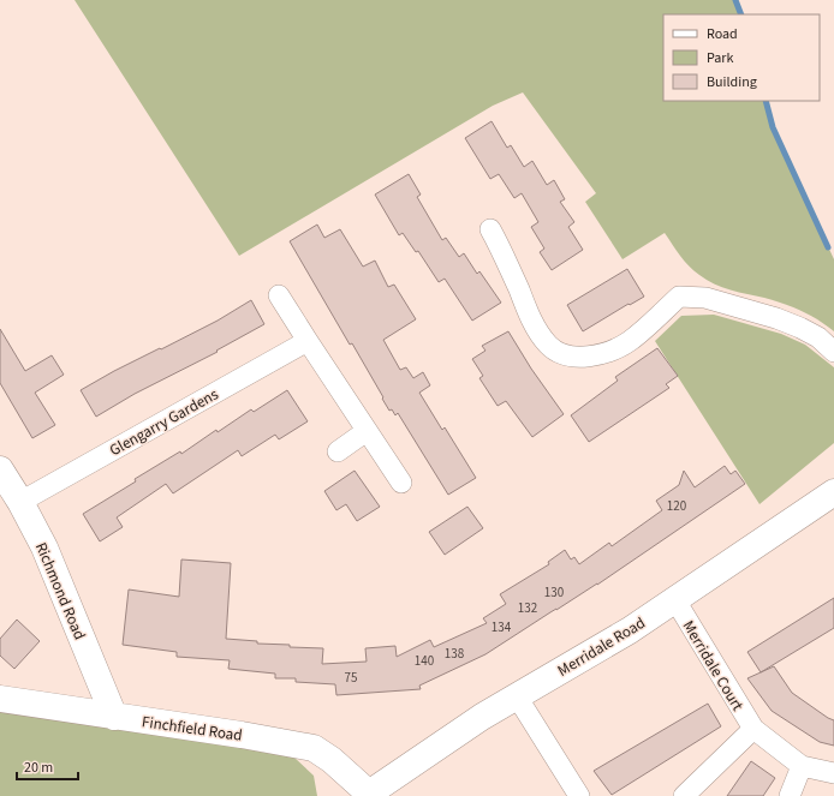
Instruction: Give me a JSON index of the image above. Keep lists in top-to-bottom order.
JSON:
{
  "streets": {
    "street": [
      "Glengarry Gardens",
      "Richmond Road",
      "Merridale Road",
      "Merridale Court",
      "Finchfield Road"
    ]
  },
  "crossings": [
    ["Glengarry Gardens", "Richmond Road"],
    ["Richmond Road", "Finchfield Road"],
    ["Merridale Road", "Merridale Court"],
    ["Merridale Road", "Finchfield Road"]
  ],
  "house_numbers": [
    "120",
    "130",
    "132",
    "134",
    "138",
    "140",
    "75"
  ],
  "legend": ["Road", "Park", "Building"],
  "scale_bar": "20 m"
}
